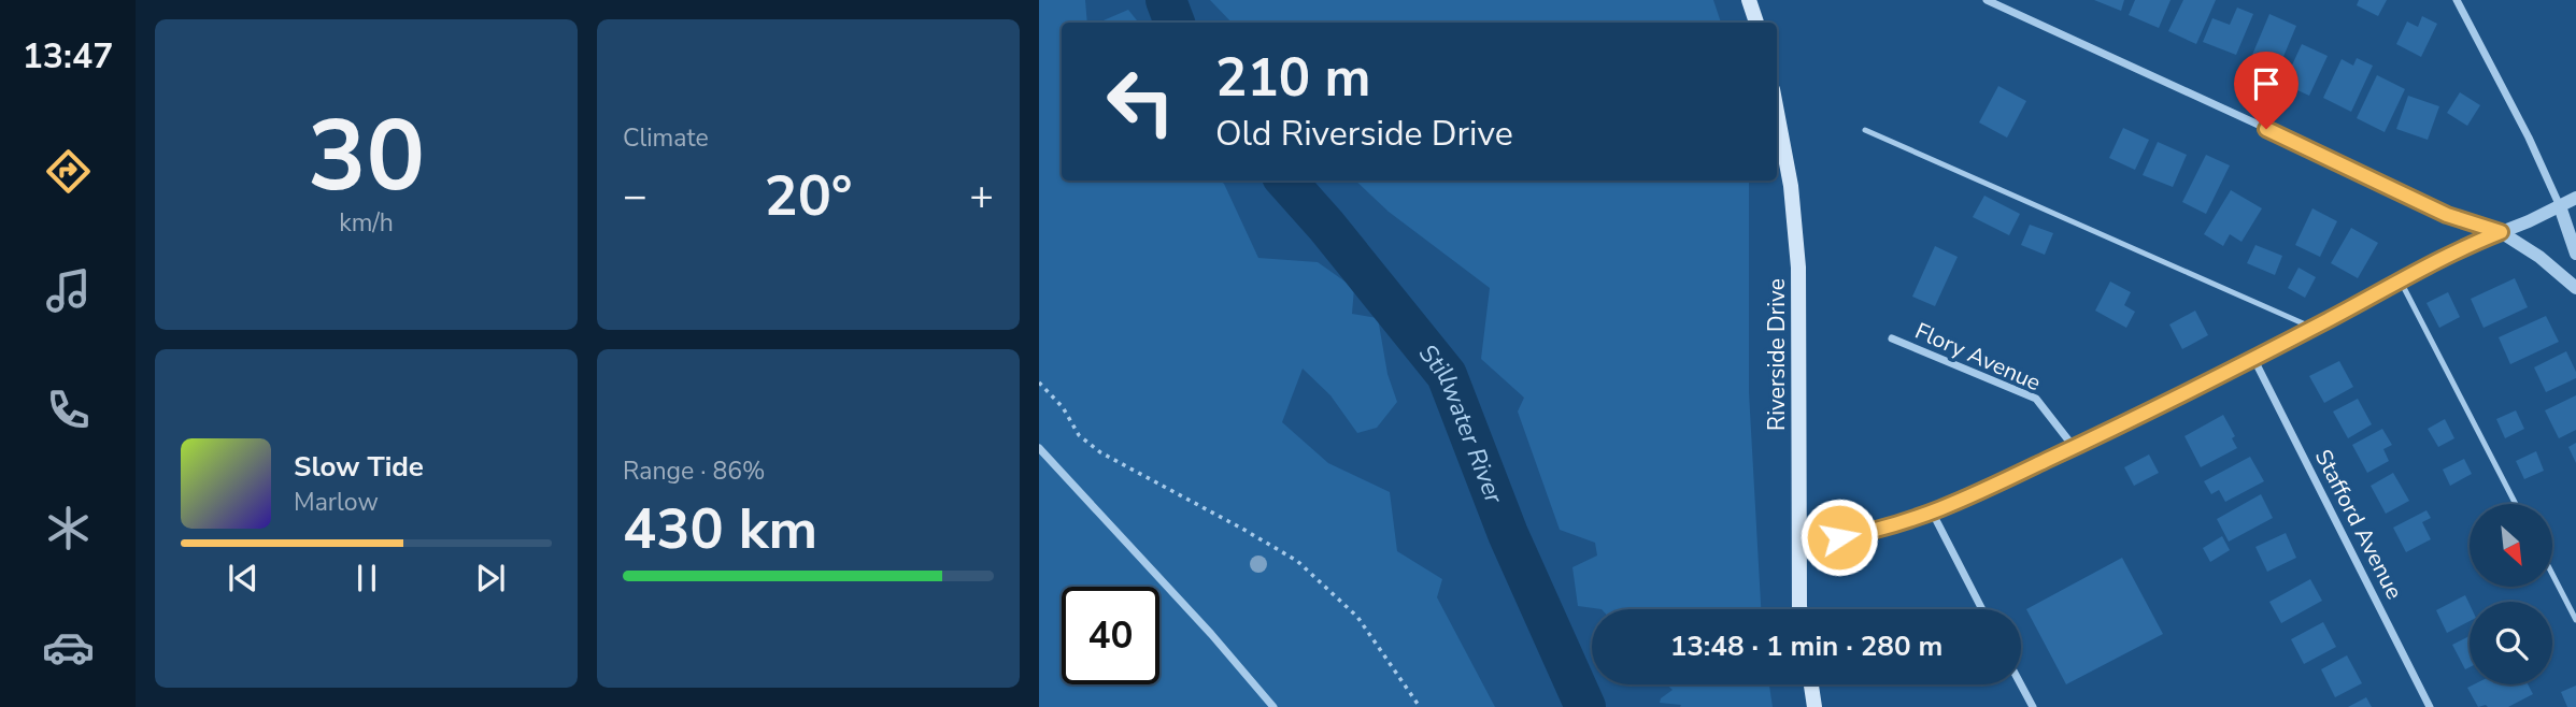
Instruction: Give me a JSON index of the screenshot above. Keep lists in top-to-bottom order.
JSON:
{
  "streets": {
    "main road": ["Riverside Drive"],
    "street": ["Flory Avenue", "Stafford Avenue"]
  },
  "water": ["Stillwater River"],
  "north": "bottom right",
  "page": {
    "tabs": "13:47",
    "tile": [
      ["30", "km/h"],
      "Climate",
      ["Range · 86%", "430 km"]
    ],
    "turn": ["210 m", "Old Riverside Drive"],
    "heat": ["−", "20°", "+"],
    "song": ["Slow Tide", "Marlow"],
    "limit": "40",
    "trip": "13:48 · 1 min · 280 m"
  }
}
